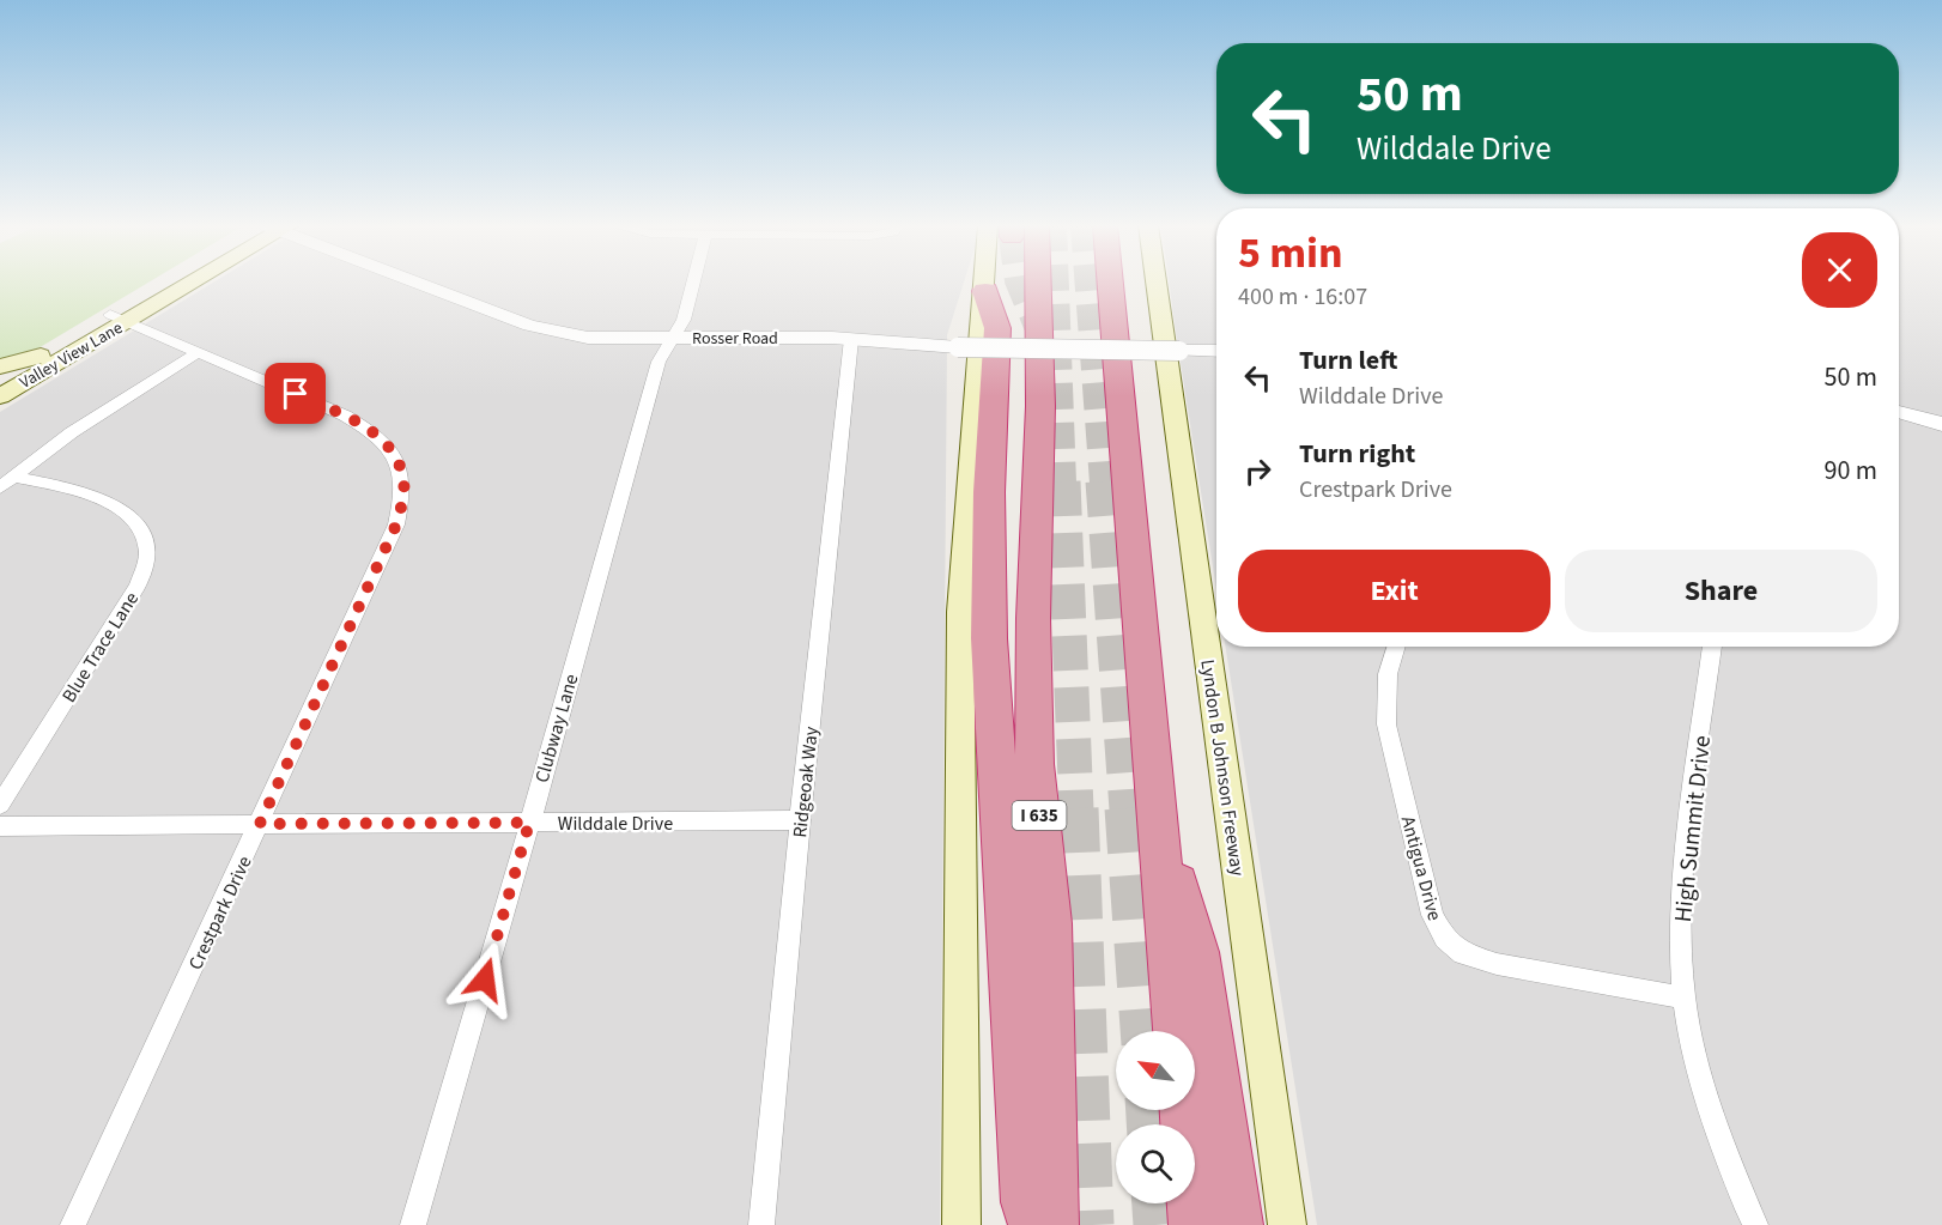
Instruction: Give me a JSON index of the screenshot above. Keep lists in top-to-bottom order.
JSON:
{
  "streets": {
    "highway": ["I 635"],
    "main road": ["Valley View Lane", "Lyndon B Johnson Freeway"],
    "street": [
      "Rosser Road",
      "Blue Trace Lane",
      "Clubway Lane",
      "Ridgeoak Way",
      "Wilddale Drive",
      "High Summit Drive",
      "Antigua Drive",
      "Crestpark Drive"
    ]
  },
  "crossings": [
    ["Rosser Road", "Clubway Lane"],
    ["Rosser Road", "Ridgeoak Way"],
    ["Valley View Lane", "Crestpark Drive"],
    ["Clubway Lane", "Wilddale Drive"],
    ["Ridgeoak Way", "Wilddale Drive"],
    ["Wilddale Drive", "Crestpark Drive"],
    ["High Summit Drive", "Antigua Drive"]
  ],
  "north": "top left",
  "page": {
    "turn": ["50 m", "Wilddale Drive"],
    "heading": ["5 min", "400 m · 16:07"],
    "list": [
      {
        "name": "Turn left",
        "note": "Wilddale Drive",
        "value": "50 m"
      },
      {
        "name": "Turn right",
        "note": "Crestpark Drive",
        "value": "90 m"
      }
    ],
    "buttons": ["Exit", "Share"]
  }
}
